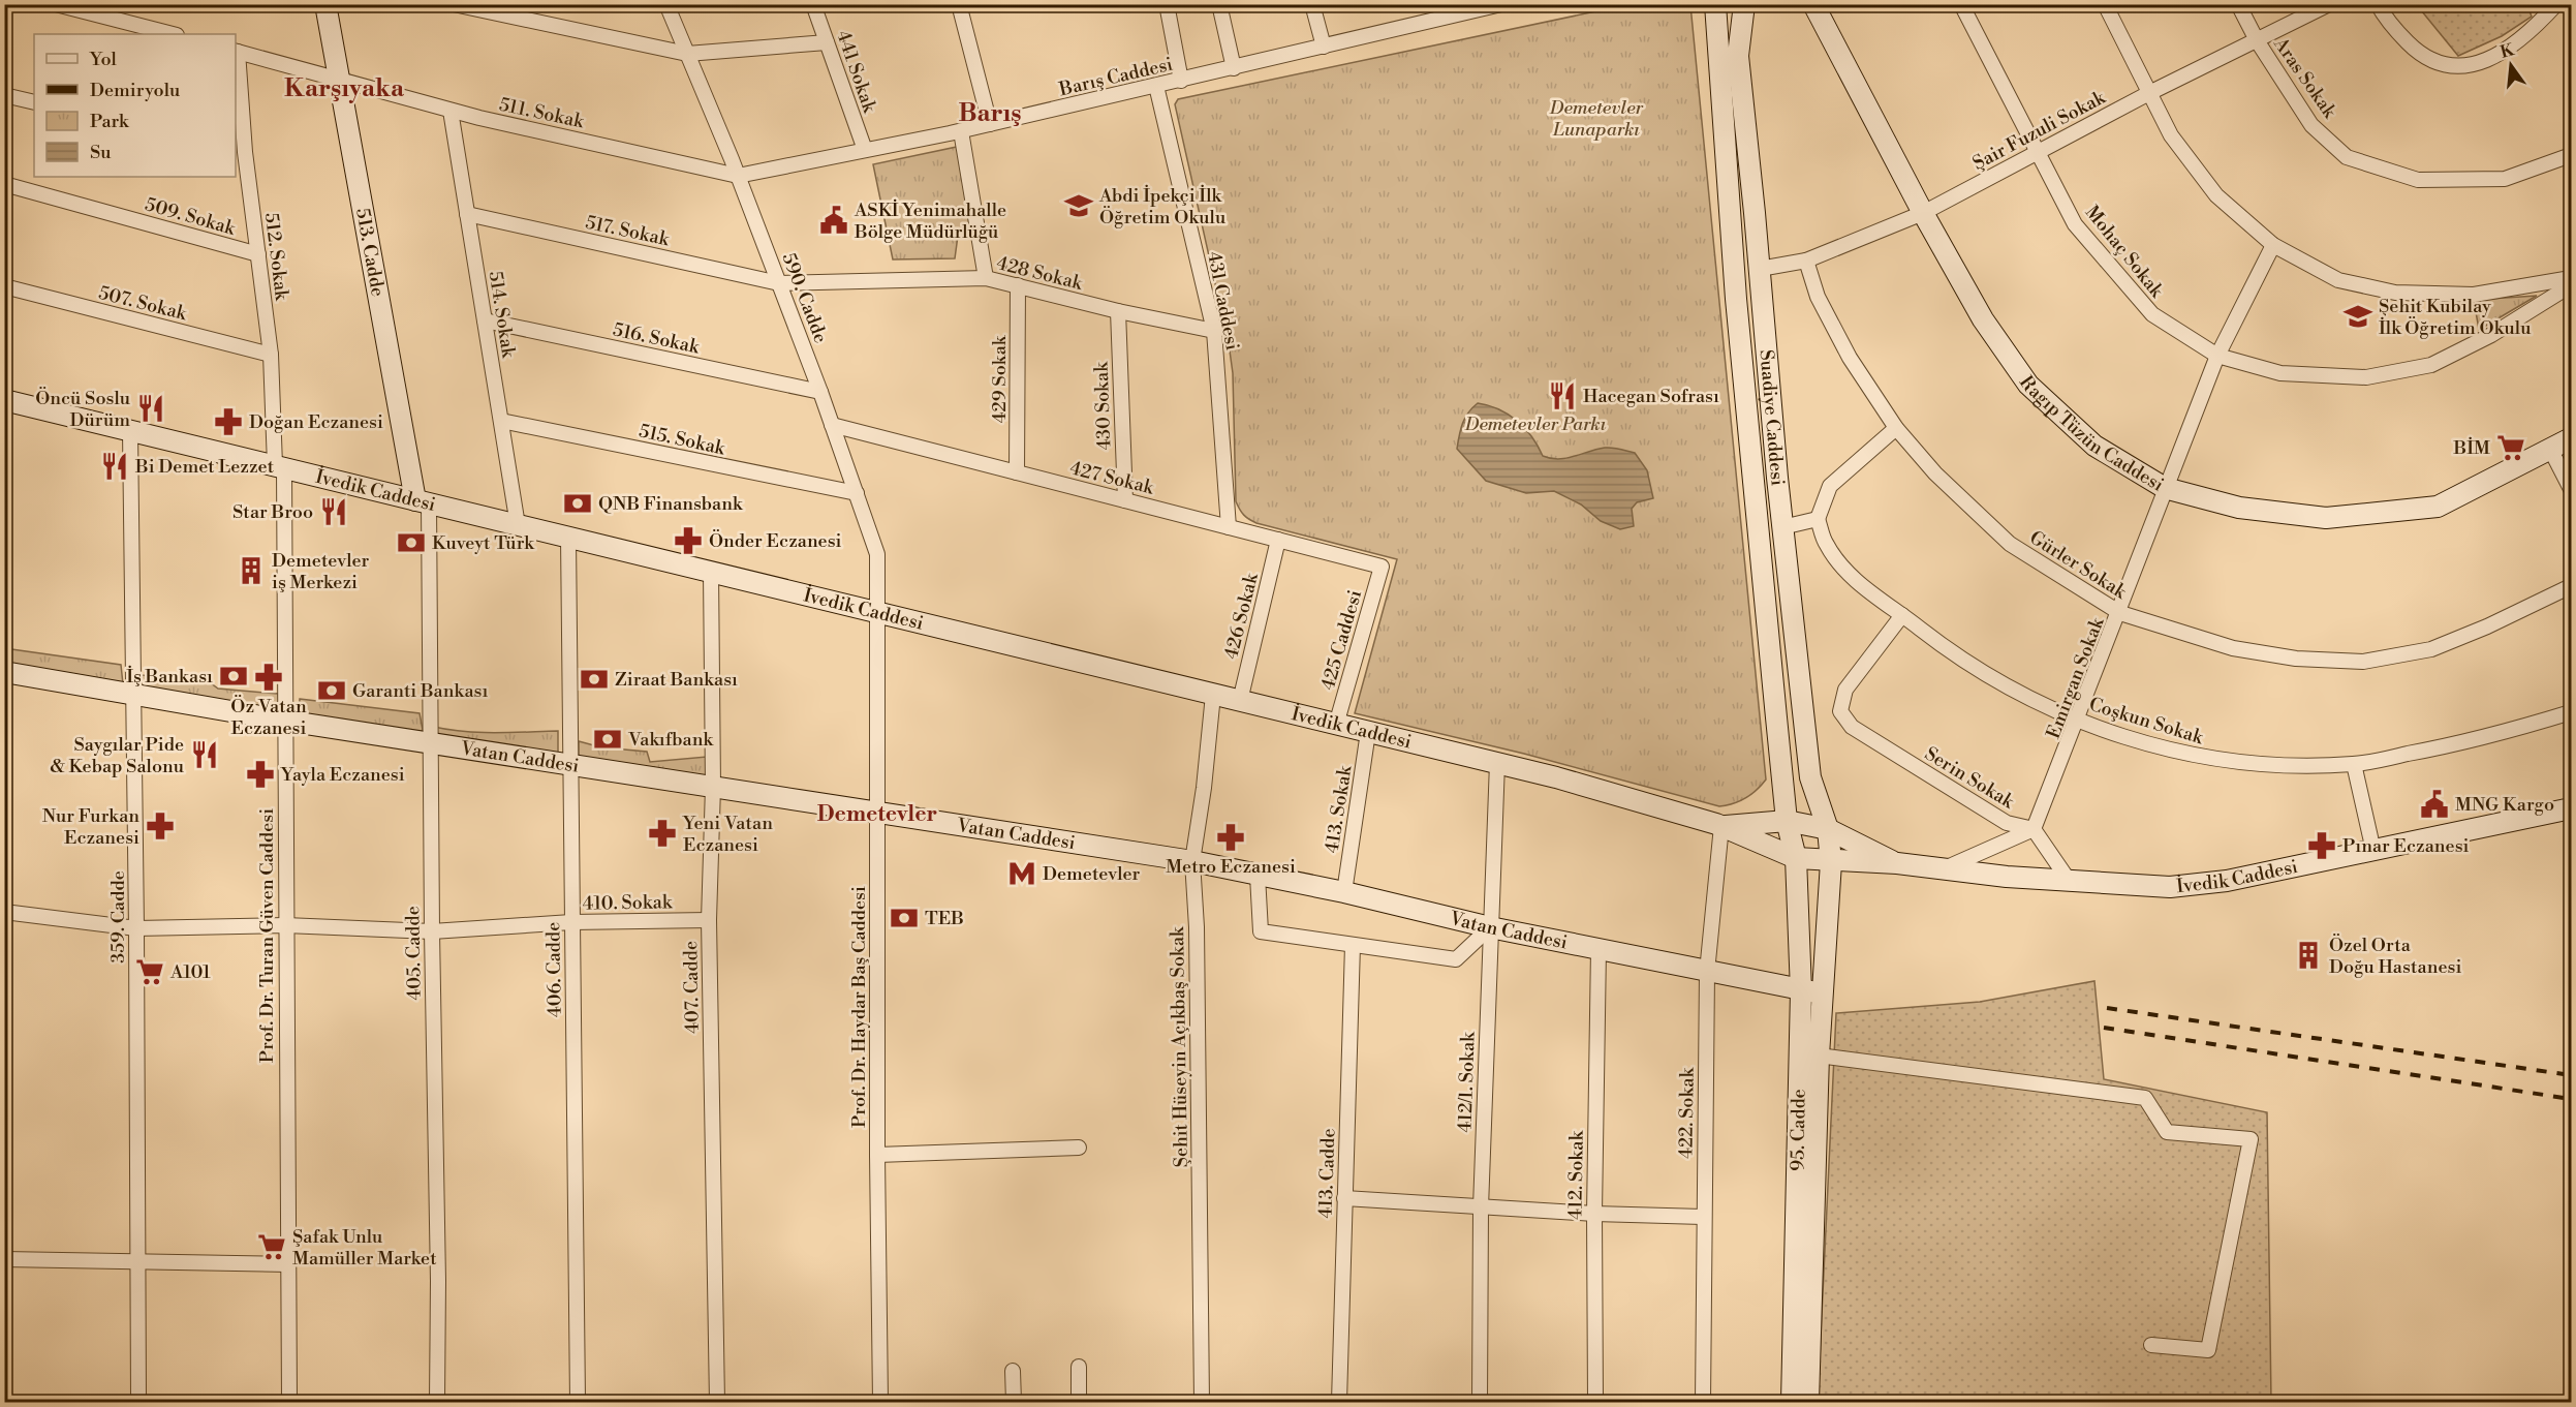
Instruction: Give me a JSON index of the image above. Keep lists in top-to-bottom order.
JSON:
{
  "streets": {
    "main road": [
      "513. Cadde",
      "Suadiye Caddesi",
      "Ragıp Tüzün Caddesi",
      "İvedik Caddesi",
      "Vatan Caddesi",
      "95. Cadde"
    ],
    "street": [
      "441 Sokak",
      "Barış Caddesi",
      "Aras Sokak",
      "511. Sokak",
      "Şair Fuzuli Sokak",
      "509. Sokak",
      "517. Sokak",
      "Mohaç Sokak",
      "512. Sokak",
      "428 Sokak",
      "590. Cadde",
      "431 Caddesi",
      "507. Sokak",
      "514. Sokak",
      "516. Sokak",
      "429 Sokak",
      "430 Sokak",
      "515. Sokak",
      "427 Sokak",
      "Gürler Sokak",
      "426 Sokak",
      "425 Caddesi",
      "Emirgan Sokak",
      "Coşkun Sokak",
      "Serin Sokak",
      "413. Sokak",
      "410. Sokak",
      "359. Cadde",
      "Prof. Dr. Turan Güven Caddesi",
      "405. Cadde",
      "406. Cadde",
      "407. Cadde",
      "Prof. Dr. Haydar Baş Caddesi",
      "Şehit Hüseyin Açıkbaş Sokak",
      "412/1. Sokak",
      "422. Sokak",
      "413. Cadde",
      "412. Sokak"
    ]
  },
  "crossings": [
    ["441 Sokak", "Barış Caddesi"],
    ["Barış Caddesi", "511. Sokak"],
    ["Barış Caddesi", "590. Cadde"],
    ["Barış Caddesi", "431 Caddesi"],
    ["Aras Sokak", "Şair Fuzuli Sokak"],
    ["511. Sokak", "513. Cadde"],
    ["511. Sokak", "590. Cadde"],
    ["511. Sokak", "514. Sokak"],
    ["Şair Fuzuli Sokak", "Mohaç Sokak"],
    ["Şair Fuzuli Sokak", "Suadiye Caddesi"],
    ["Şair Fuzuli Sokak", "Ragıp Tüzün Caddesi"],
    ["Şair Fuzuli Sokak", "Gürler Sokak"],
    ["509. Sokak", "512. Sokak"],
    ["517. Sokak", "428 Sokak"],
    ["517. Sokak", "590. Cadde"],
    ["517. Sokak", "514. Sokak"],
    ["Mohaç Sokak", "Emirgan Sokak"],
    ["513. Cadde", "İvedik Caddesi"],
    ["513. Cadde", "405. Cadde"],
    ["512. Sokak", "507. Sokak"],
    ["512. Sokak", "İvedik Caddesi"],
    ["512. Sokak", "Prof. Dr. Turan Güven Caddesi"],
    ["428 Sokak", "590. Cadde"],
    ["428 Sokak", "431 Caddesi"],
    ["428 Sokak", "429 Sokak"],
    ["428 Sokak", "430 Sokak"],
    ["590. Cadde", "516. Sokak"],
    ["590. Cadde", "515. Sokak"],
    ["590. Cadde", "427 Sokak"],
    ["590. Cadde", "İvedik Caddesi"],
    ["590. Cadde", "Prof. Dr. Haydar Baş Caddesi"],
    ["431 Caddesi", "427 Sokak"],
    ["514. Sokak", "516. Sokak"],
    ["514. Sokak", "515. Sokak"],
    ["514. Sokak", "İvedik Caddesi"],
    ["429 Sokak", "427 Sokak"],
    ["430 Sokak", "427 Sokak"],
    ["Suadiye Caddesi", "İvedik Caddesi"],
    ["Ragıp Tüzün Caddesi", "Emirgan Sokak"],
    ["427 Sokak", "426 Sokak"],
    ["427 Sokak", "425 Caddesi"],
    ["İvedik Caddesi", "426 Sokak"],
    ["İvedik Caddesi", "425 Caddesi"],
    ["İvedik Caddesi", "413. Sokak"],
    ["İvedik Caddesi", "359. Cadde"],
    ["İvedik Caddesi", "Prof. Dr. Turan Güven Caddesi"],
    ["İvedik Caddesi", "405. Cadde"],
    ["İvedik Caddesi", "406. Cadde"],
    ["İvedik Caddesi", "407. Cadde"],
    ["İvedik Caddesi", "Prof. Dr. Haydar Baş Caddesi"],
    ["İvedik Caddesi", "Şehit Hüseyin Açıkbaş Sokak"],
    ["İvedik Caddesi", "412/1. Sokak"],
    ["İvedik Caddesi", "422. Sokak"],
    ["İvedik Caddesi", "95. Cadde"],
    ["Gürler Sokak", "Emirgan Sokak"],
    ["Emirgan Sokak", "Coşkun Sokak"],
    ["Emirgan Sokak", "Serin Sokak"],
    ["Coşkun Sokak", "Serin Sokak"],
    ["Vatan Caddesi", "413. Sokak"],
    ["Vatan Caddesi", "359. Cadde"],
    ["Vatan Caddesi", "Prof. Dr. Turan Güven Caddesi"],
    ["Vatan Caddesi", "405. Cadde"],
    ["Vatan Caddesi", "406. Cadde"],
    ["Vatan Caddesi", "407. Cadde"],
    ["Vatan Caddesi", "Prof. Dr. Haydar Baş Caddesi"],
    ["Vatan Caddesi", "Şehit Hüseyin Açıkbaş Sokak"],
    ["Vatan Caddesi", "412/1. Sokak"],
    ["Vatan Caddesi", "422. Sokak"],
    ["Vatan Caddesi", "95. Cadde"],
    ["Vatan Caddesi", "412. Sokak"],
    ["410. Sokak", "359. Cadde"],
    ["410. Sokak", "Prof. Dr. Turan Güven Caddesi"],
    ["410. Sokak", "405. Cadde"],
    ["410. Sokak", "406. Cadde"],
    ["410. Sokak", "407. Cadde"]
  ],
  "districts": ["Karşıyaka", "Barış", "Demetevler"],
  "parks": ["Demetevler Lunaparkı", "Demetevler Parkı"],
  "places": {
    "school or university": ["Abdi İpekçi İlk Öğretim Okulu", "Şehit Kubilay İlk Öğretim Okulu"],
    "public building": ["ASKİ Yenimahalle Bölge Müdürlüğü", "MNG Kargo"],
    "restaurant": [
      "Hacegan Sofrası",
      "Öncü Soslu Dürüm",
      "Bi Demet Lezzet",
      "Star Broo",
      "Saygılar Pide & Kebap Salonu"
    ],
    "pharmacy": [
      "Doğan Eczanesi",
      "Önder Eczanesi",
      "Öz Vatan Eczanesi",
      "Yayla Eczanesi",
      "Nur Furkan Eczanesi",
      "Yeni Vatan Eczanesi",
      "Metro Eczanesi",
      "Pınar Eczanesi"
    ],
    "supermarket": ["BİM", "A101", "Şafak Unlu Mamüller Market"],
    "bank": [
      "QNB Finansbank",
      "Kuveyt Türk",
      "İş Bankası",
      "Ziraat Bankası",
      "Garanti Bankası",
      "Vakıfbank",
      "TEB"
    ],
    "building": ["Demetevler iş Merkezi", "Özel Orta Doğu Hastanesi"],
    "metro station": ["Demetevler"]
  },
  "legend": [
    "Yol",
    "Demiryolu",
    "Park",
    "Su"
  ],
  "north": "top"
}
